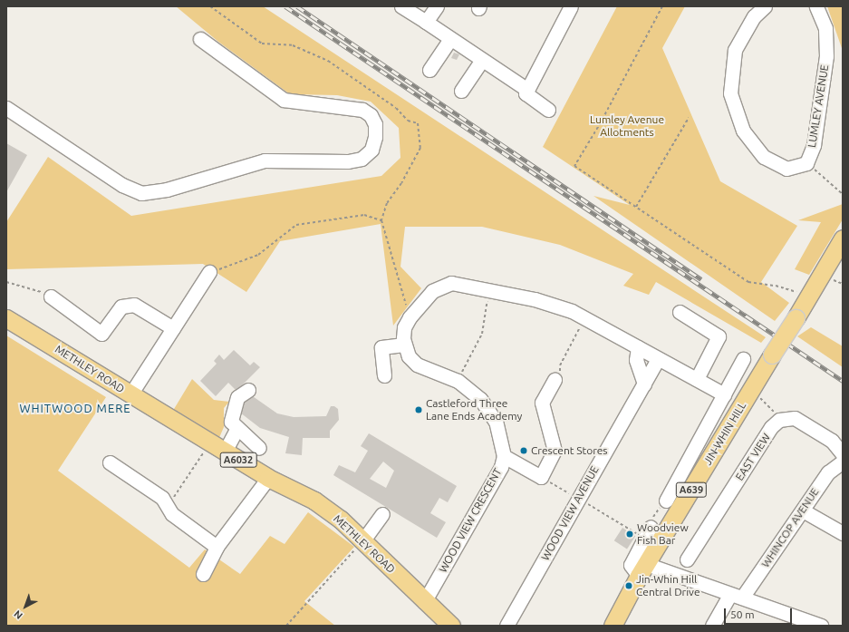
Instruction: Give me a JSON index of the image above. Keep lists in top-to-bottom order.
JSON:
{
  "streets": {
    "main road": [
      "METHLEY ROAD",
      "JIN-WHIN HILL",
      "A6032",
      "A639"
    ],
    "street": [
      "LUMLEY AVENUE",
      "EAST VIEW",
      "WOOD VIEW AVENUE",
      "WOOD VIEW CRESCENT",
      "WHINCOP AVENUE"
    ]
  },
  "crossings": [
    ["METHLEY ROAD", "WOOD VIEW CRESCENT"],
    ["JIN-WHIN HILL", "A639"]
  ],
  "districts": ["WHITWOOD MERE"],
  "parks": ["Lumley Avenue Allotments"],
  "places": [
    "Castleford Three Lane Ends Academy",
    "Crescent Stores",
    "Woodview Fish Bar",
    "Jin-Whin Hill Central Drive"
  ],
  "scale_bar": "50 m",
  "north": "bottom left"
}
